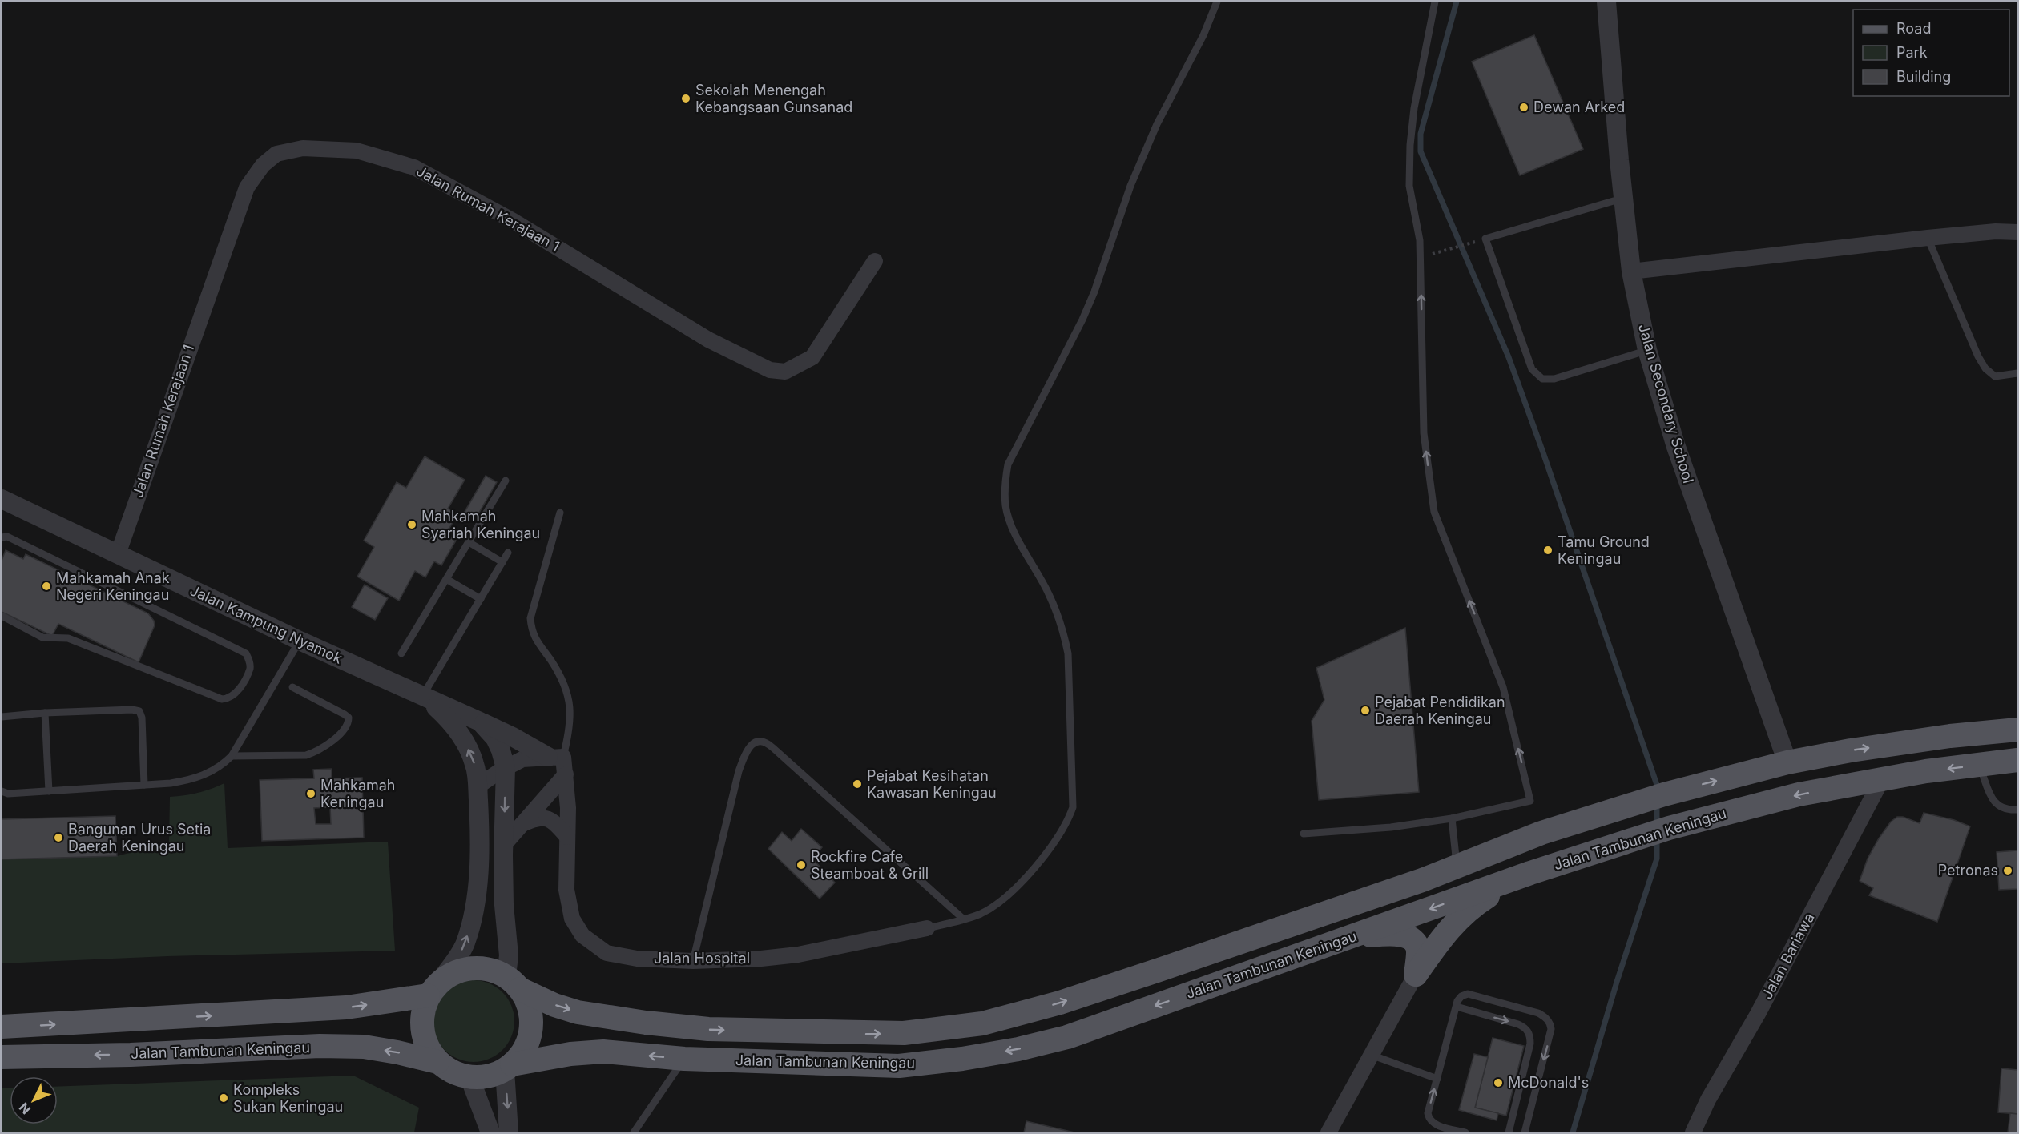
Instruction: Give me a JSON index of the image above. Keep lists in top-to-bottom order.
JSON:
{
  "streets": {
    "main road": ["Jalan Tambunan Keningau"],
    "street": [
      "Jalan Rumah Kerajaan 1",
      "Jalan Secondary School",
      "Jalan Kampung Nyamok",
      "Jalan Bariawa",
      "Jalan Hospital"
    ]
  },
  "crossings": [
    ["Jalan Rumah Kerajaan 1", "Jalan Kampung Nyamok"],
    ["Jalan Secondary School", "Jalan Tambunan Keningau"],
    ["Jalan Kampung Nyamok", "Jalan Tambunan Keningau"],
    ["Jalan Tambunan Keningau", "Jalan Bariawa"]
  ],
  "places": [
    "Sekolah Menengah Kebangsaan Gunsanad",
    "Dewan Arked",
    "Mahkamah Syariah Keningau",
    "Tamu Ground Keningau",
    "Mahkamah Anak Negeri Keningau",
    "Pejabat Pendidikan Daerah Keningau",
    "Pejabat Kesihatan Kawasan Keningau",
    "Mahkamah Keningau",
    "Bangunan Urus Setia Daerah Keningau",
    "Rockfire Cafe Steamboat & Grill",
    "Petronas",
    "McDonald's",
    "Kompleks Sukan Keningau"
  ],
  "legend": ["Road", "Park", "Building"],
  "north": "bottom left"
}
